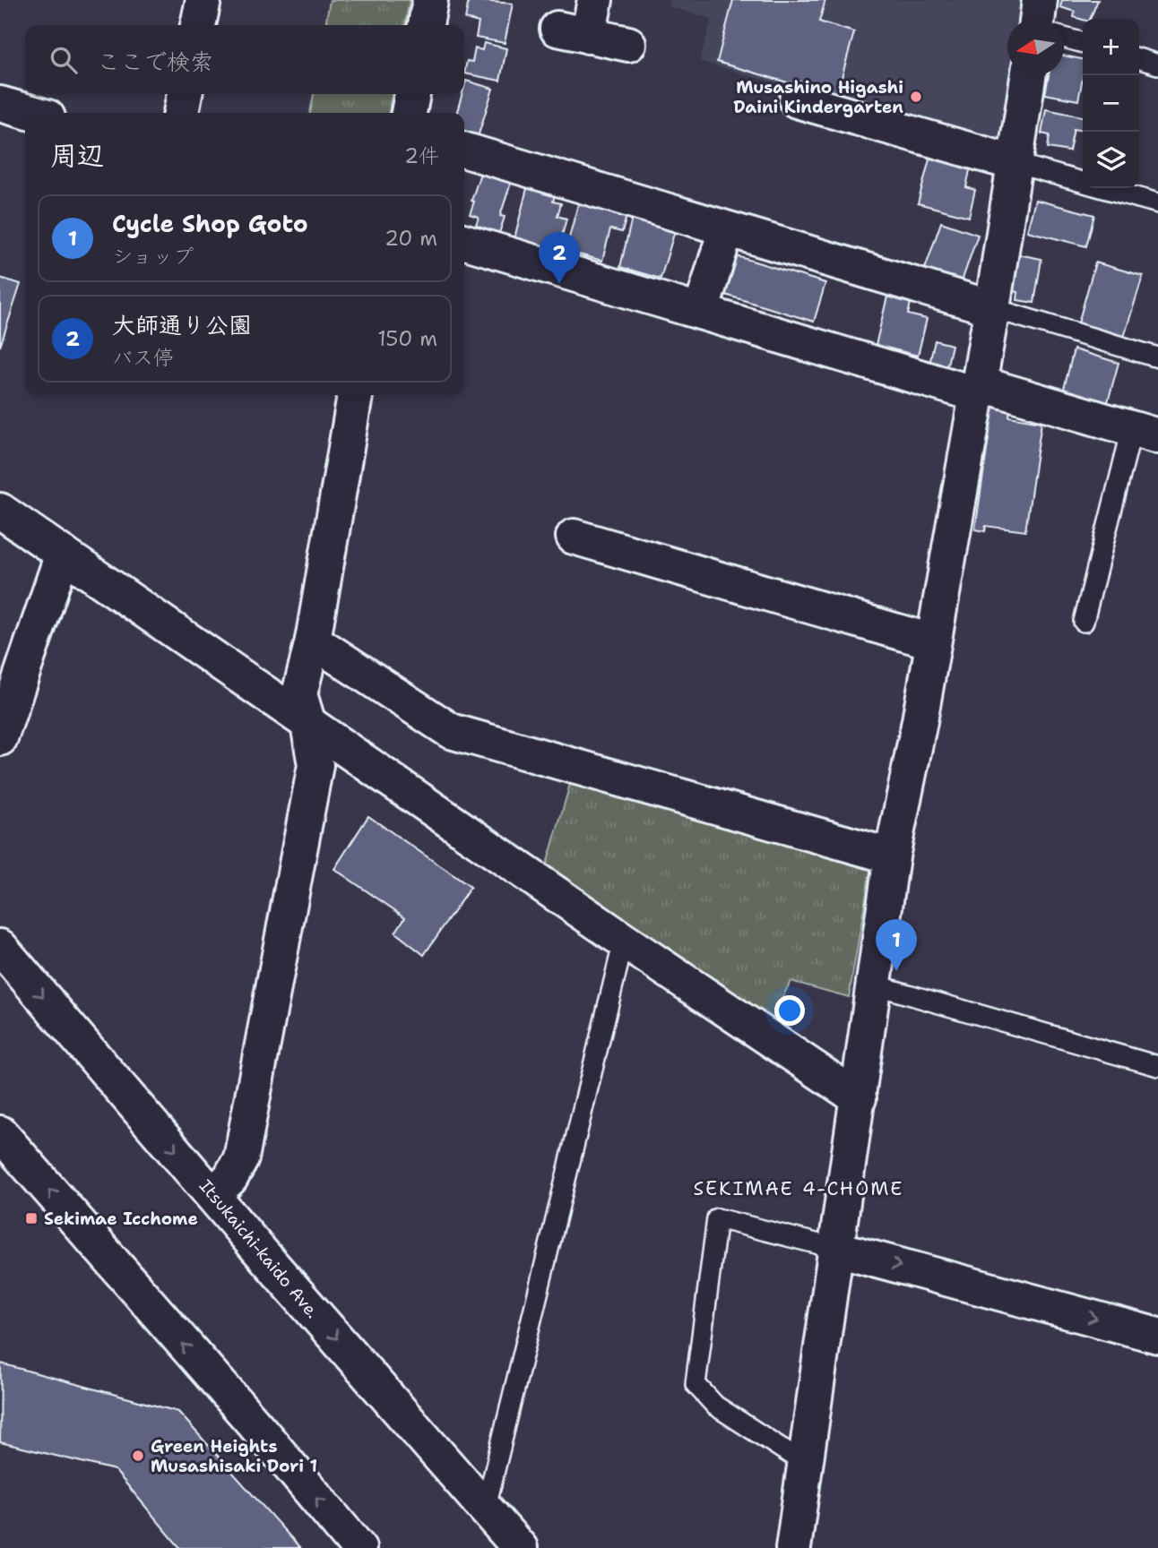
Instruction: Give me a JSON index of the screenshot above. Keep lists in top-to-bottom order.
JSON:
{
  "streets": {
    "street": ["Itsukaichi-kaido Ave."]
  },
  "districts": ["SEKIMAE 4-CHOME"],
  "places": {
    "other": ["Musashino Higashi Daini Kindergarten", "Green Heights Musashisaki Dori 1"],
    "transit": ["Sekimae Icchome"]
  },
  "north": "left",
  "page": {
    "map_buttons": ["+", "−"],
    "search": "ここで検索",
    "heading": ["周辺", "2件"],
    "list": [
      {
        "mark": "1",
        "name": "Cycle Shop Goto",
        "note": "ショップ",
        "value": "20 m"
      },
      {
        "mark": "2",
        "name": "大師通り公園",
        "note": "バス停",
        "value": "150 m"
      }
    ],
    "pins": ["2", "1"]
  }
}
